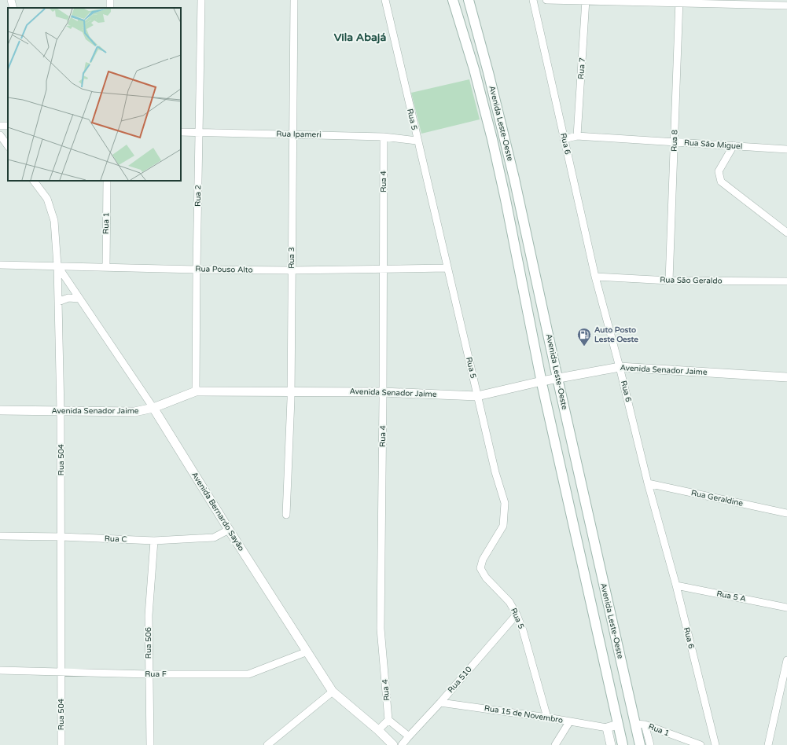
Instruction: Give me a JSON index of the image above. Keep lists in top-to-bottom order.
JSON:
{
  "streets": {
    "main road": ["Avenida Leste-Oeste"],
    "street": [
      "Rua 7",
      "Rua 5",
      "Rua Ipameri",
      "Rua 8",
      "Rua 6",
      "Rua São Miguel",
      "Rua 4",
      "Rua 2",
      "Rua 1",
      "Rua 3",
      "Rua Pouso Alto",
      "Rua São Geraldo",
      "Avenida Senador Jaime",
      "Rua 504",
      "Rua Geraldine",
      "Avenida Bernardo Sayão",
      "Rua C",
      "Rua 5 A",
      "Rua 506",
      "Rua F",
      "Rua 510",
      "Rua 15 de Novembro"
    ]
  },
  "crossings": [
    ["Rua 7", "Rua São Miguel"],
    ["Rua 5", "Rua Ipameri"],
    ["Rua 5", "Rua Pouso Alto"],
    ["Rua 5", "Avenida Senador Jaime"],
    ["Rua 5", "Rua 510"],
    ["Rua 5", "Rua 15 de Novembro"],
    ["Avenida Leste-Oeste", "Rua 1"],
    ["Avenida Leste-Oeste", "Avenida Senador Jaime"],
    ["Rua Ipameri", "Rua 4"],
    ["Rua Ipameri", "Rua 2"],
    ["Rua Ipameri", "Rua 3"],
    ["Rua 8", "Rua São Miguel"],
    ["Rua 8", "Rua São Geraldo"],
    ["Rua 6", "Rua São Miguel"],
    ["Rua 6", "Rua São Geraldo"],
    ["Rua 6", "Avenida Senador Jaime"],
    ["Rua 6", "Rua Geraldine"],
    ["Rua 6", "Rua 5 A"],
    ["Rua 4", "Rua Pouso Alto"],
    ["Rua 4", "Avenida Senador Jaime"],
    ["Rua 2", "Rua Pouso Alto"],
    ["Rua 2", "Avenida Senador Jaime"],
    ["Rua 1", "Rua Pouso Alto"],
    ["Rua 3", "Rua Pouso Alto"],
    ["Rua 3", "Avenida Senador Jaime"],
    ["Rua Pouso Alto", "Rua 504"],
    ["Rua Pouso Alto", "Avenida Bernardo Sayão"],
    ["Avenida Senador Jaime", "Rua 504"],
    ["Avenida Senador Jaime", "Avenida Bernardo Sayão"],
    ["Rua 504", "Avenida Bernardo Sayão"],
    ["Rua 504", "Rua C"],
    ["Rua 504", "Rua F"],
    ["Avenida Bernardo Sayão", "Rua C"],
    ["Avenida Bernardo Sayão", "Rua F"],
    ["Rua C", "Rua 506"],
    ["Rua 506", "Rua F"],
    ["Rua 510", "Rua 15 de Novembro"]
  ],
  "districts": ["Vila Abajá"],
  "places": {
    "fuel station": ["Auto Posto Leste Oeste"]
  }
}
